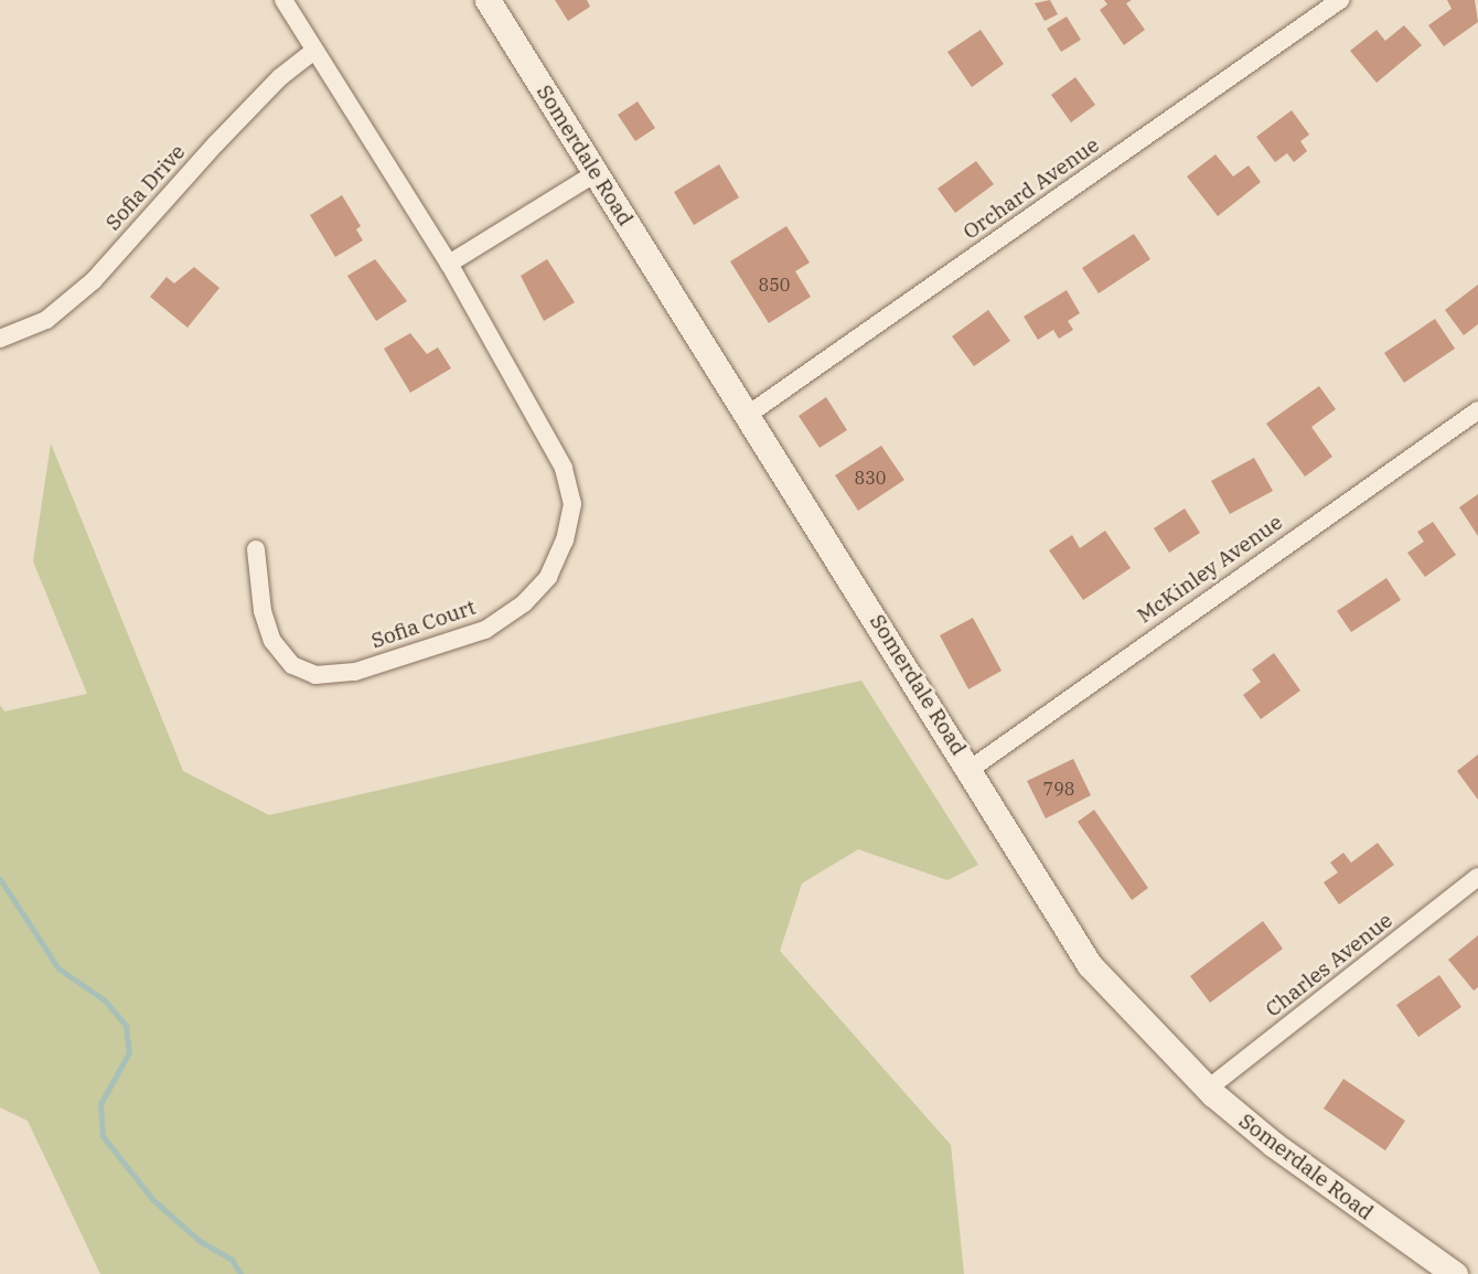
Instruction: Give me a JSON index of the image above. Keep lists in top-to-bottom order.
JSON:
{
  "streets": {
    "main road": ["Somerdale Road"],
    "street": [
      "Sofia Drive",
      "Orchard Avenue",
      "McKinley Avenue",
      "Sofia Court",
      "Charles Avenue"
    ]
  },
  "crossings": [
    ["Somerdale Road", "Orchard Avenue"],
    ["Somerdale Road", "McKinley Avenue"],
    ["Somerdale Road", "Charles Avenue"]
  ],
  "house_numbers": ["850", "830", "798"]
}
